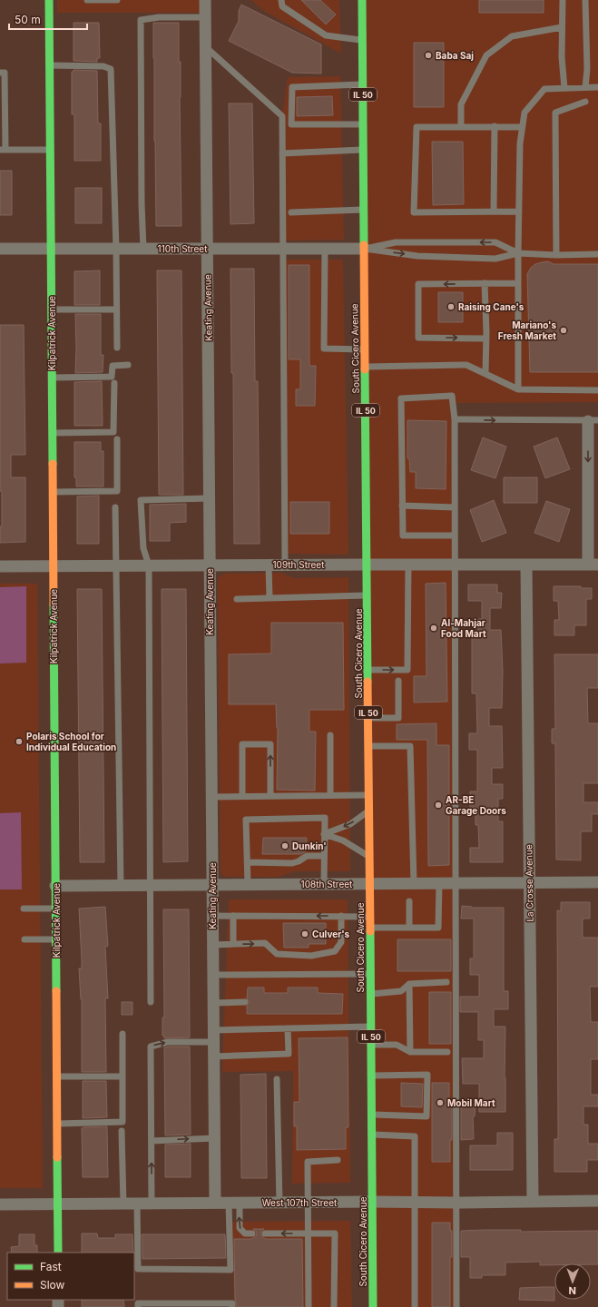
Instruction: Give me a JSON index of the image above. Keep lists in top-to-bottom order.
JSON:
{
  "streets": {
    "main road": ["IL 50", "Kilpatrick Avenue", "South Cicero Avenue"],
    "street": [
      "110th Street",
      "Keating Avenue",
      "109th Street",
      "La Crosse Avenue",
      "108th Street",
      "West 107th Street"
    ]
  },
  "crossings": [
    ["110th Street", "Keating Avenue"],
    ["110th Street", "Kilpatrick Avenue"],
    ["110th Street", "South Cicero Avenue"],
    ["Keating Avenue", "109th Street"],
    ["Keating Avenue", "108th Street"],
    ["Keating Avenue", "West 107th Street"],
    ["Kilpatrick Avenue", "109th Street"],
    ["Kilpatrick Avenue", "108th Street"],
    ["Kilpatrick Avenue", "West 107th Street"],
    ["South Cicero Avenue", "109th Street"],
    ["South Cicero Avenue", "108th Street"],
    ["South Cicero Avenue", "West 107th Street"],
    ["109th Street", "La Crosse Avenue"],
    ["La Crosse Avenue", "108th Street"],
    ["La Crosse Avenue", "West 107th Street"]
  ],
  "places": [
    "Baba Saj",
    "Raising Cane's",
    "Mariano's Fresh Market",
    "Al-Mahjar Food Mart",
    "Polaris School for Individual Education",
    "AR-BE Garage Doors",
    "Dunkin'",
    "Culver's",
    "Mobil Mart"
  ],
  "legend": ["Fast", "Slow"],
  "scale_bar": "50 m",
  "north": "bottom"
}
